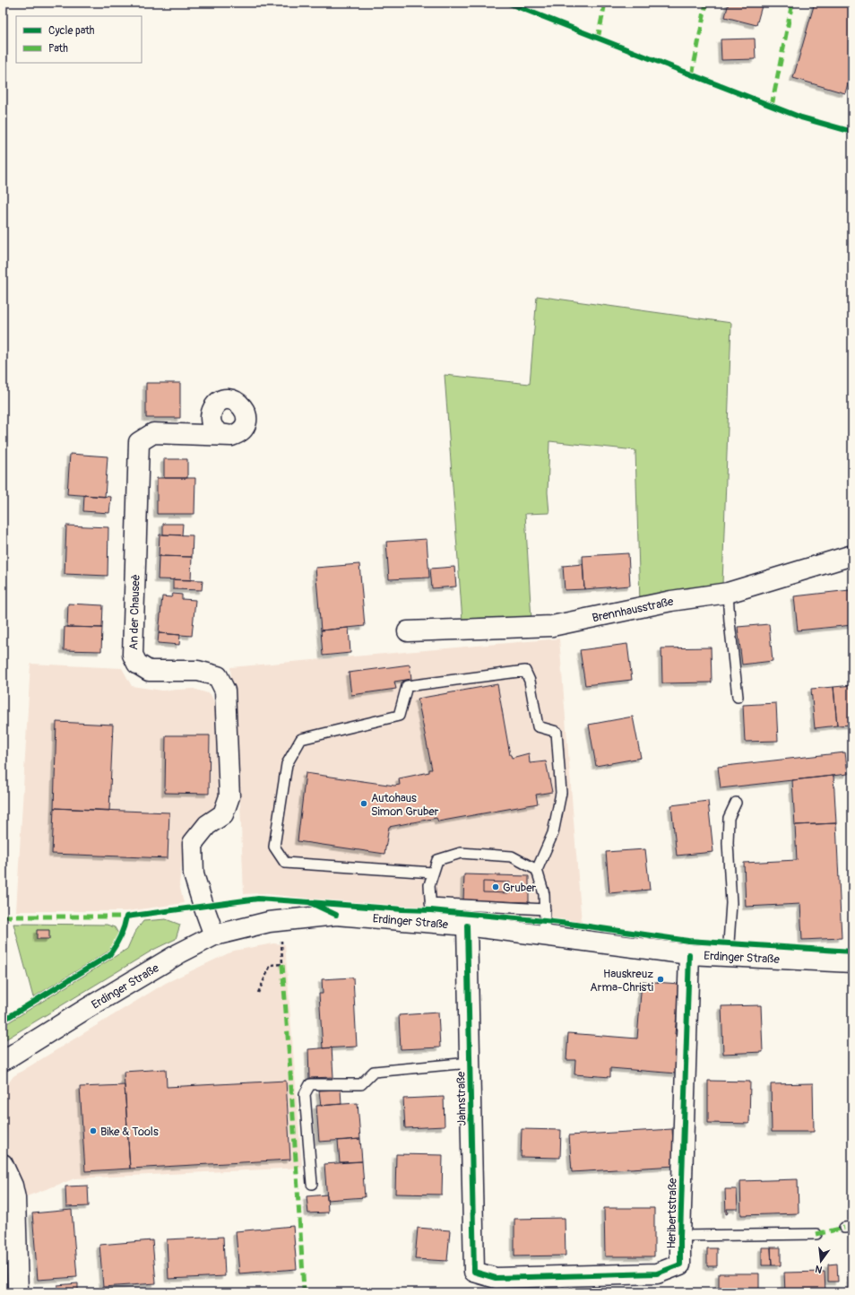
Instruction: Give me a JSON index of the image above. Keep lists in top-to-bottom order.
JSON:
{
  "streets": {
    "street": [
      "Brennhausstraße",
      "An der Chauseè",
      "Erdinger Straße",
      "Jahnstraße",
      "Heribertstraße"
    ]
  },
  "crossings": [
    ["An der Chauseè", "Erdinger Straße"],
    ["Erdinger Straße", "Jahnstraße"],
    ["Erdinger Straße", "Heribertstraße"],
    ["Jahnstraße", "Heribertstraße"]
  ],
  "places": [
    "Autohaus Simon Gruber",
    "Gruber",
    "Hauskreuz Arma-Christi",
    "Bike & Tools"
  ],
  "legend": ["Cycle path", "Path"],
  "north": "bottom"
}
